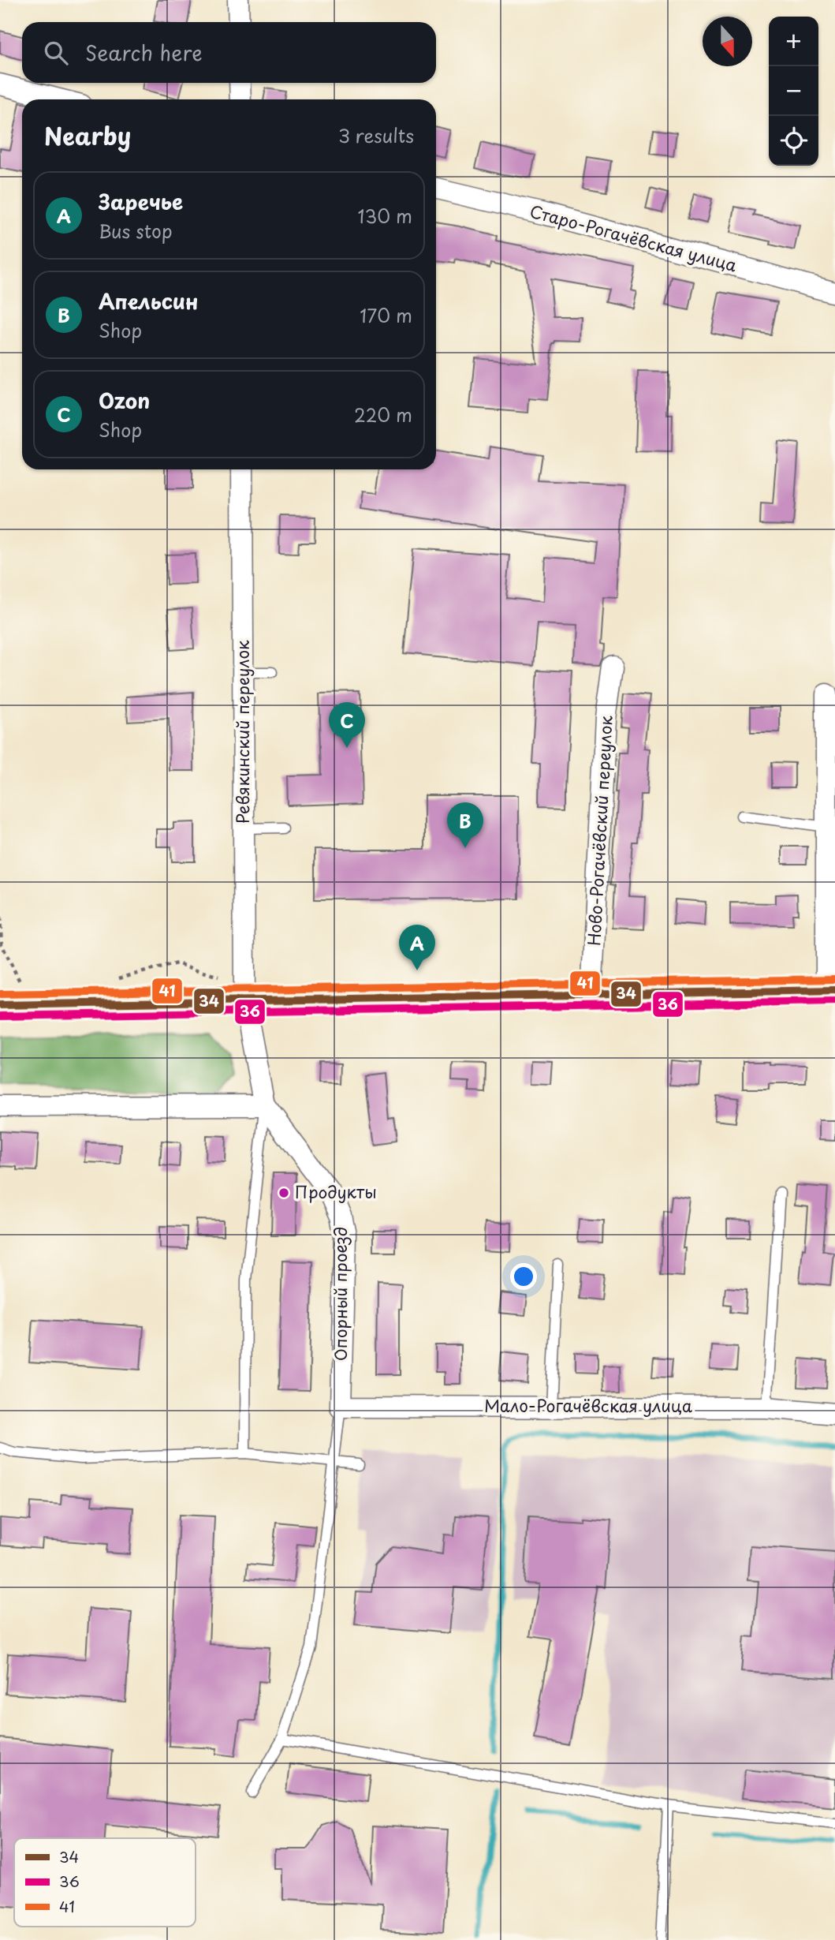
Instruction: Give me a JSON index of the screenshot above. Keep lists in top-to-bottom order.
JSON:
{
  "streets": {
    "street": [
      "Старо-Рогачёвская улица",
      "Ревякинский переулок",
      "Ново-Рогачёвский переулок",
      "Опорный проезд",
      "Мало-Рогачёвская улица"
    ]
  },
  "crossings": [
    ["Ревякинский переулок", "Опорный проезд"],
    ["Опорный проезд", "Мало-Рогачёвская улица"]
  ],
  "places": ["Продукты"],
  "lines": ["transit line 41", "transit line 34", "transit line 36"],
  "legend": ["34", "36", "41"],
  "north": "bottom",
  "page": {
    "map_buttons": ["+", "−"],
    "search": "Search here",
    "heading": ["Nearby", "3 results"],
    "list": [
      {
        "mark": "A",
        "name": "Заречье",
        "note": "Bus stop",
        "value": "130 m"
      },
      {
        "mark": "B",
        "name": "Апельсин",
        "note": "Shop",
        "value": "170 m"
      },
      {
        "mark": "C",
        "name": "Ozon",
        "note": "Shop",
        "value": "220 m"
      }
    ],
    "pins": ["C", "B", "A"]
  }
}
